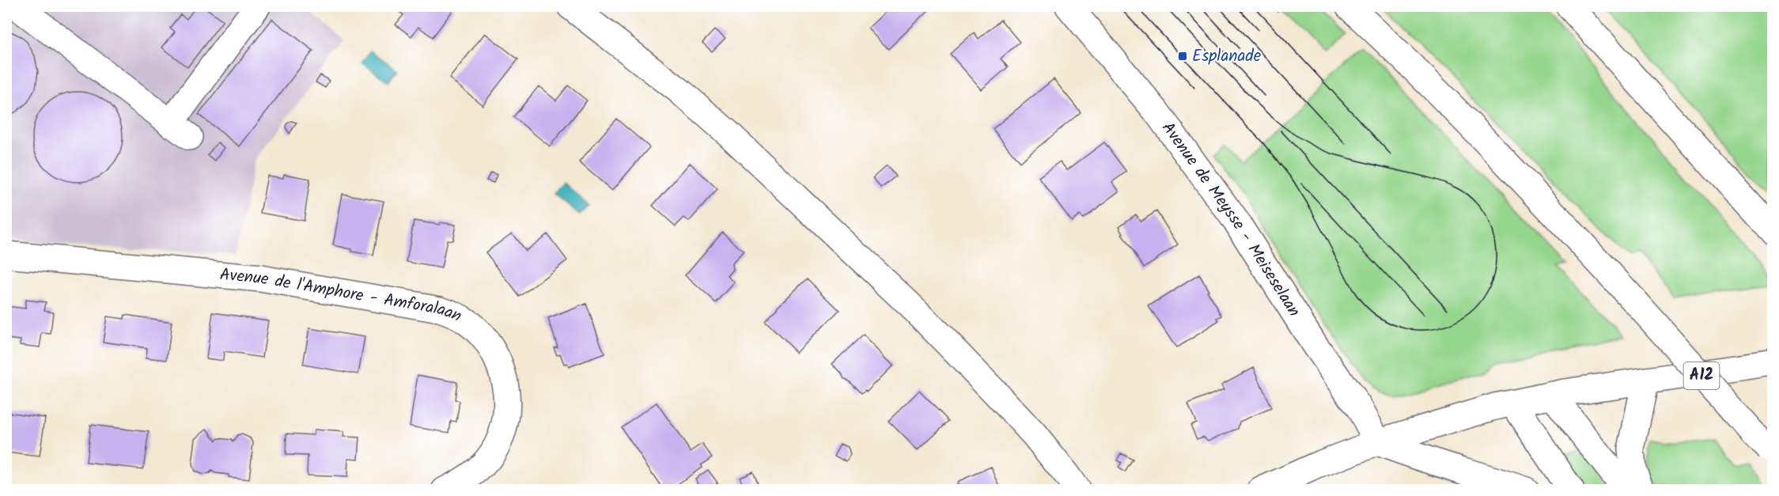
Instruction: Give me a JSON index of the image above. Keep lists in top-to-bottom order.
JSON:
{
  "streets": {
    "main road": ["Avenue de Meysse - Meiseselaan", "Avenue de l'Amphore - Amforalaan", "A12"]
  },
  "places": {
    "transit": ["Esplanade"]
  }
}
